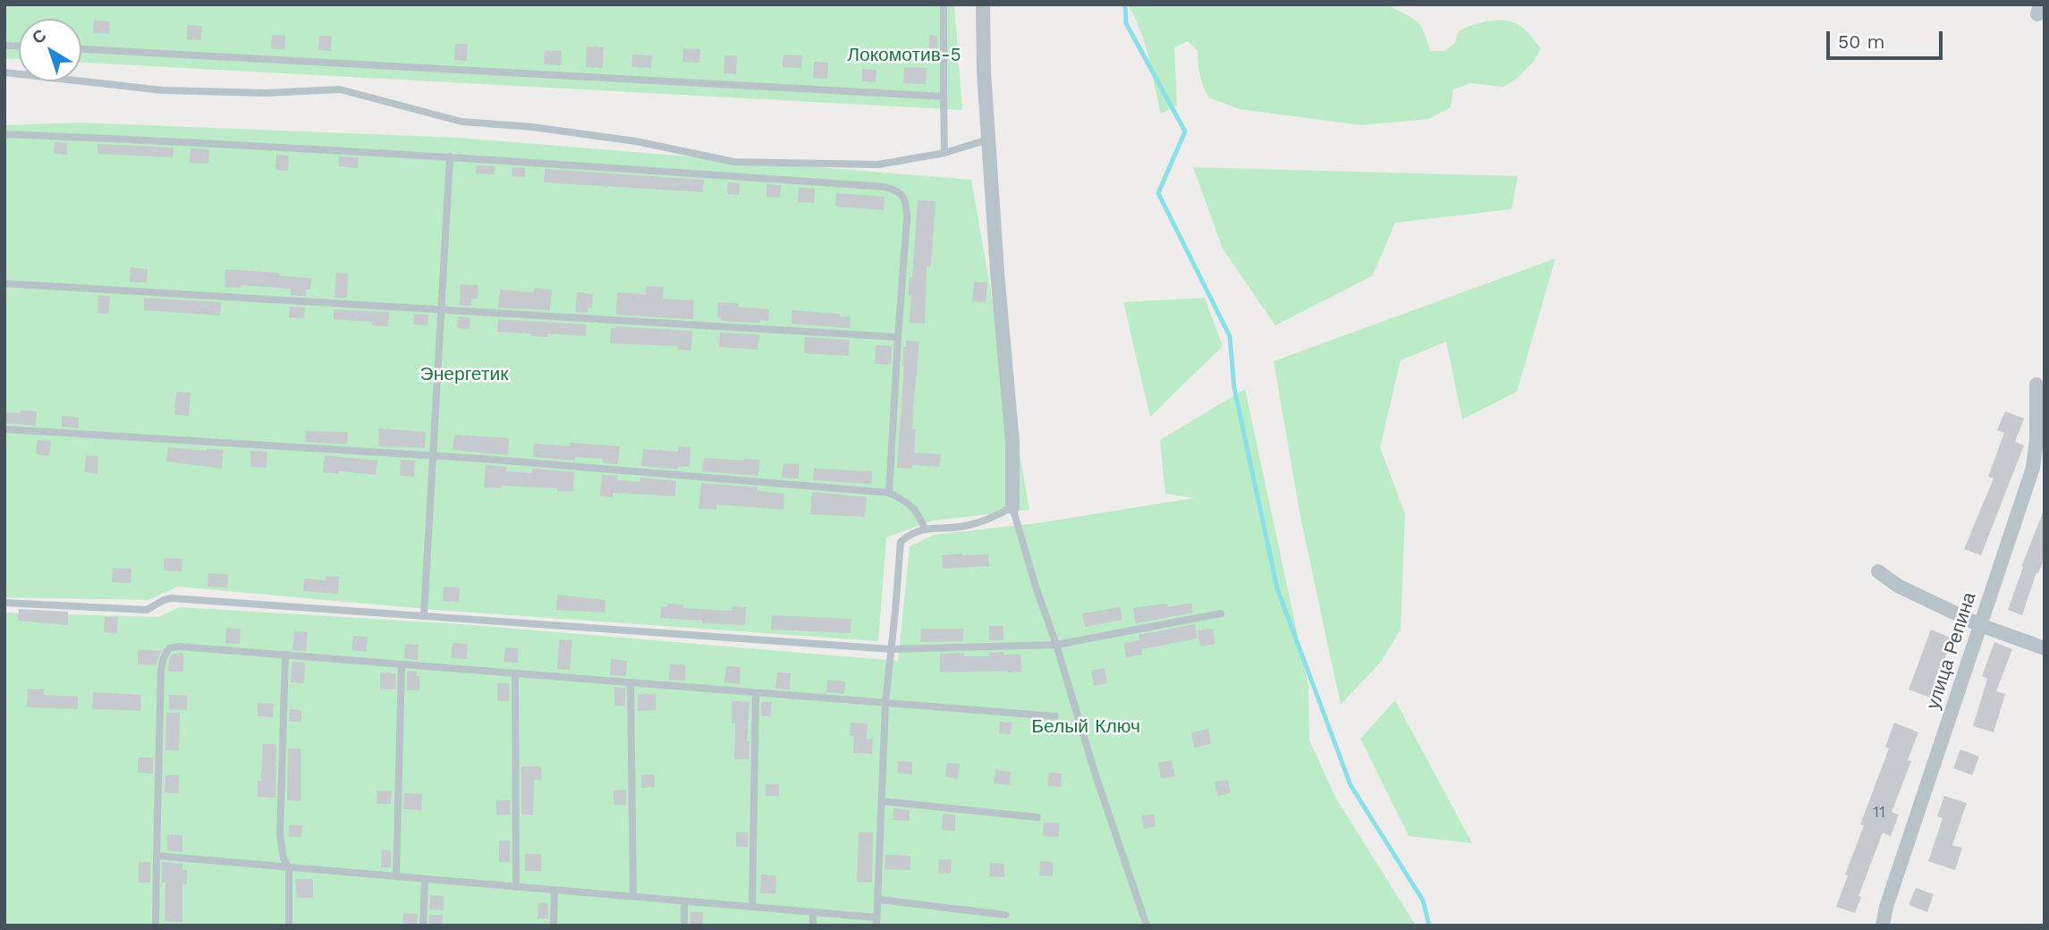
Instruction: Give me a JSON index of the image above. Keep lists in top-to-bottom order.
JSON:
{
  "streets": {
    "street": ["улица Репина"]
  },
  "parks": ["Локомотив-5", "Энергетик", "Белый Ключ"],
  "house_numbers": ["11"],
  "scale_bar": "50 m",
  "north": "top left"
}
